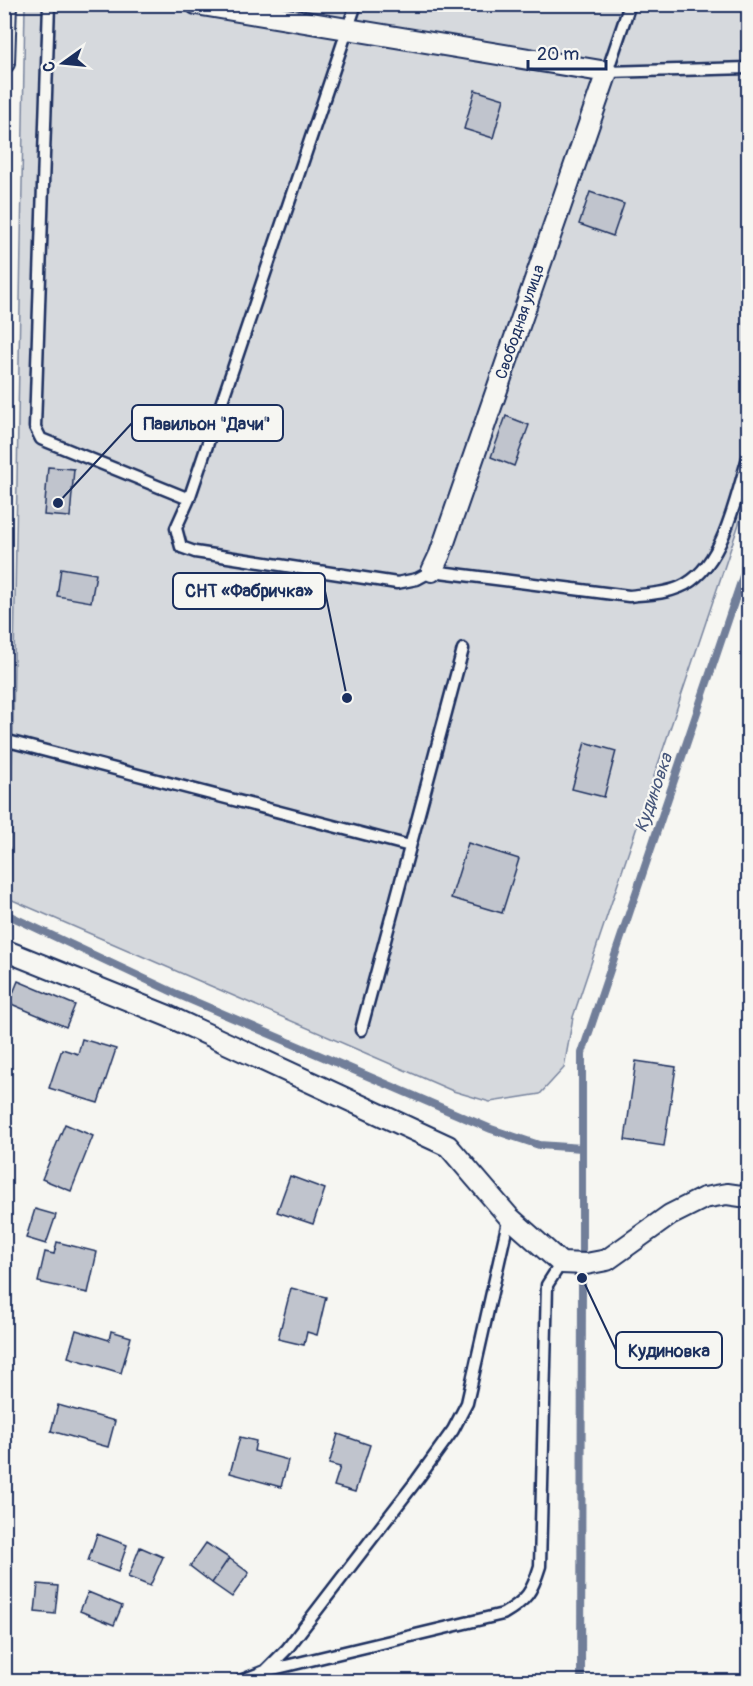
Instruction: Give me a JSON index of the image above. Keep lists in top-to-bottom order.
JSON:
{
  "streets": {
    "street": ["Свободная улица"]
  },
  "water": ["Кудиновка"],
  "places": ["Павильон \"Дачи\"", "СНТ «Фабричка»", "Кудиновка"],
  "scale_bar": "20 m",
  "north": "left"
}
